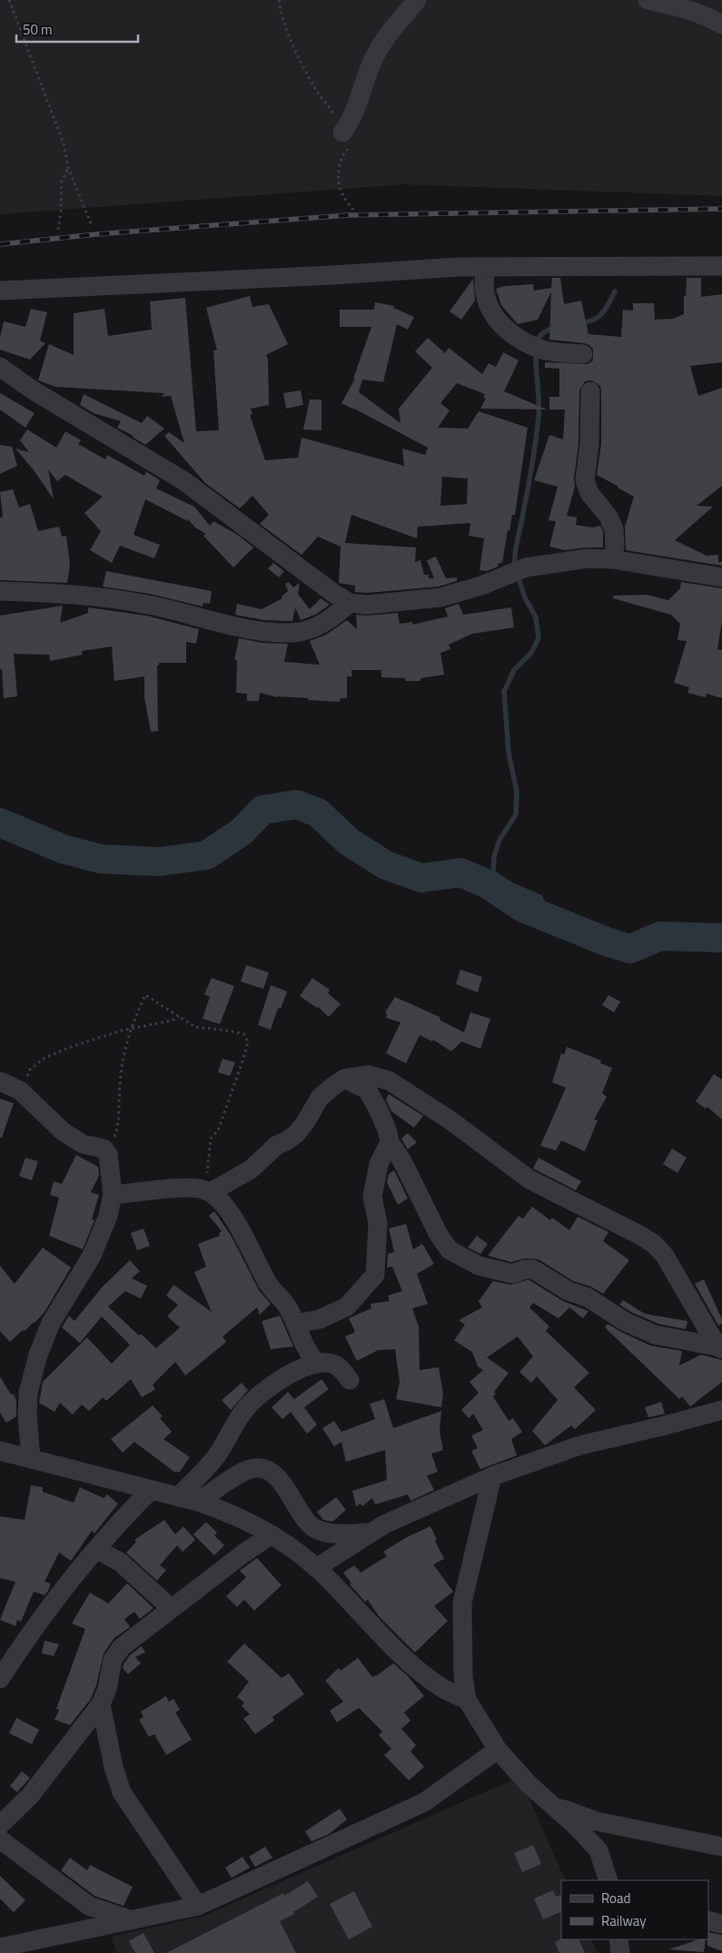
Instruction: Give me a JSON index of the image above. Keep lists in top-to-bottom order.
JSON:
{
  "legend": ["Road", "Railway"],
  "scale_bar": "50 m"
}
